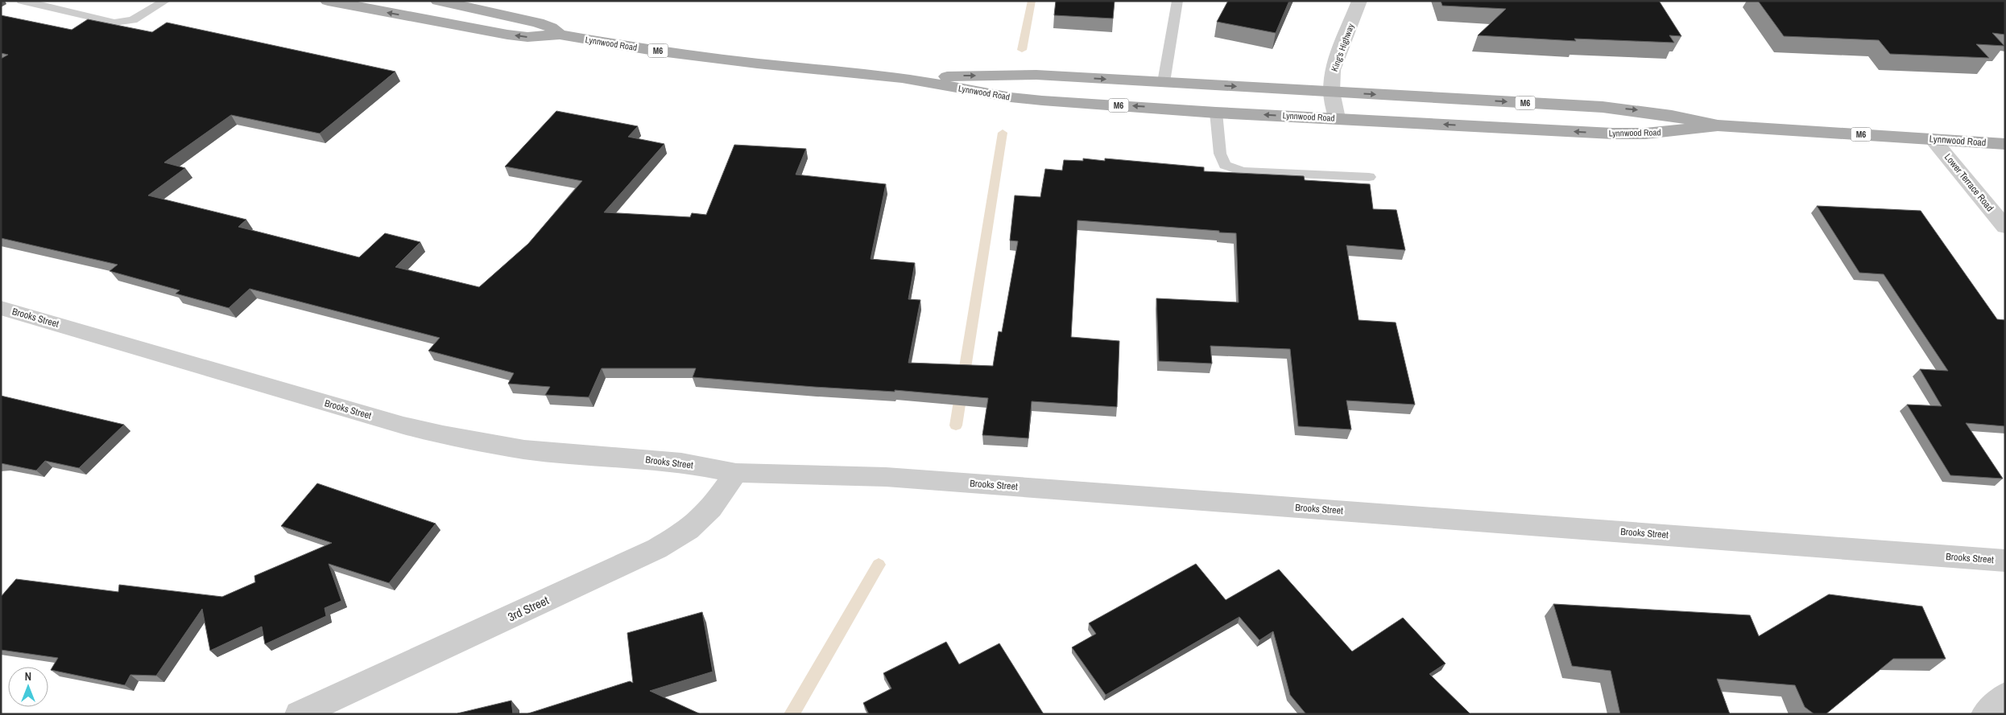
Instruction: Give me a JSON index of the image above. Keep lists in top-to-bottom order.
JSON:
{
  "streets": {
    "main road": ["Lynnwood Road", "M6"],
    "street": [
      "King's Highway",
      "Lower Terrace Road",
      "Brooks Street",
      "3rd Street"
    ]
  },
  "crossings": [
    ["Lynnwood Road", "King's Highway"],
    ["Lynnwood Road", "Lower Terrace Road"],
    ["Brooks Street", "3rd Street"]
  ],
  "north": "top"
}
